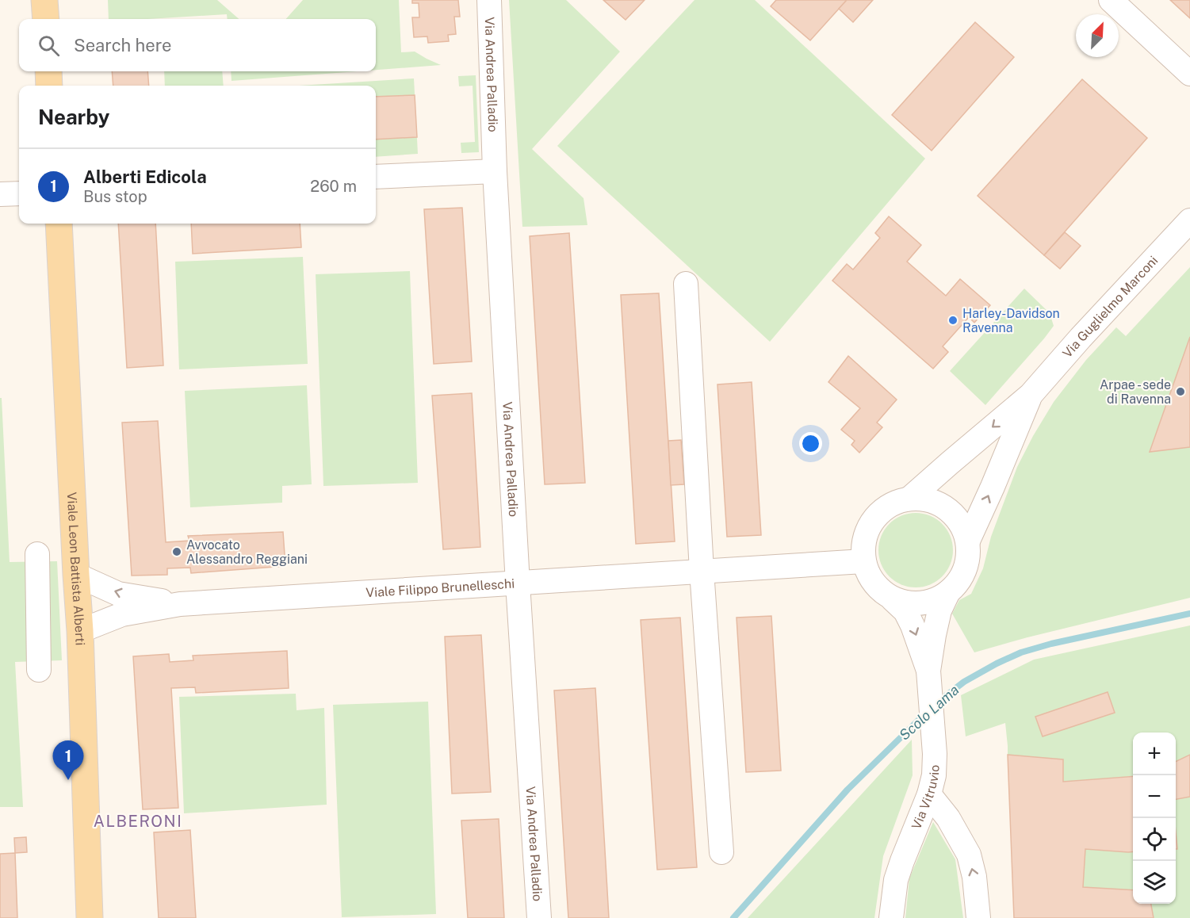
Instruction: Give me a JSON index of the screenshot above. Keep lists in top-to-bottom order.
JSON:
{
  "streets": {
    "main road": ["Viale Leon Battista Alberti"],
    "street": [
      "Via Andrea Palladio",
      "Via Guglielmo Marconi",
      "Viale Filippo Brunelleschi",
      "Via Vitruvio"
    ]
  },
  "crossings": [
    ["Via Andrea Palladio", "Viale Filippo Brunelleschi"],
    ["Via Guglielmo Marconi", "Viale Filippo Brunelleschi"],
    ["Via Guglielmo Marconi", "Via Vitruvio"],
    ["Viale Leon Battista Alberti", "Viale Filippo Brunelleschi"],
    ["Viale Filippo Brunelleschi", "Via Vitruvio"]
  ],
  "districts": ["ALBERONI"],
  "water": ["Scolo Lama"],
  "places": ["Harley-Davidson Ravenna", "Arpae - sede di Ravenna", "Avvocato Alessandro Reggiani"],
  "north": "top right",
  "page": {
    "search": "Search here",
    "heading": "Nearby",
    "list": [
      {
        "mark": "1",
        "name": "Alberti Edicola",
        "note": "Bus stop",
        "value": "260 m"
      }
    ],
    "map_buttons": ["+", "−"],
    "pins": "1"
  }
}
